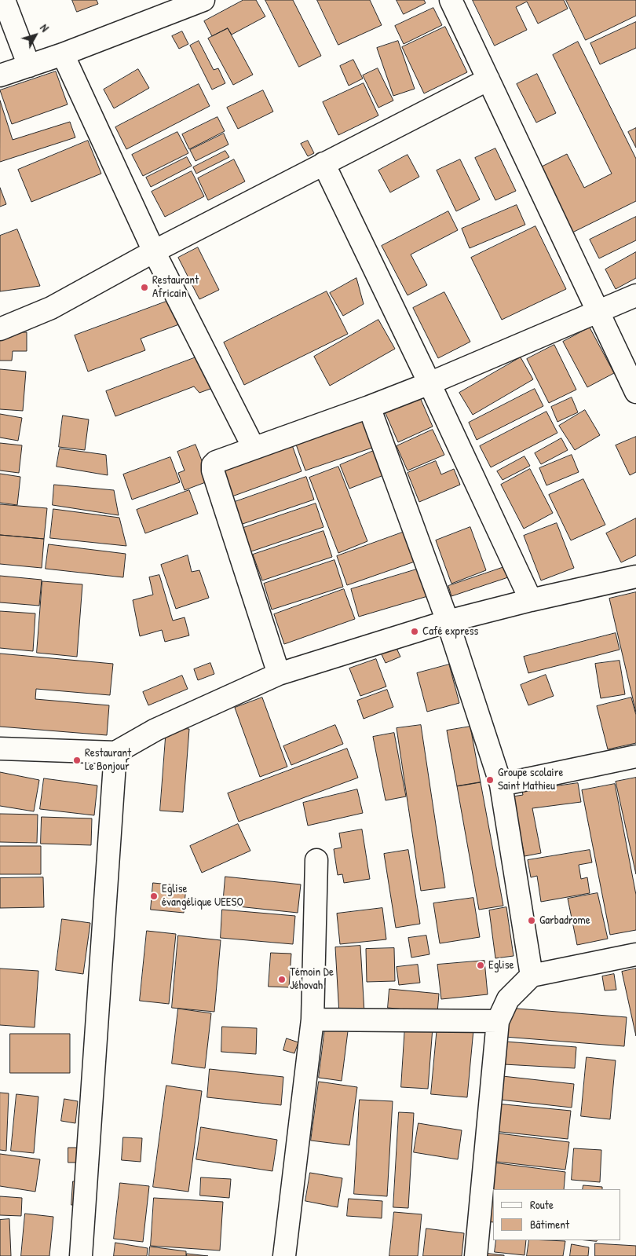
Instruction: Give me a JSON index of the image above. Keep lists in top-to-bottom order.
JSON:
{
  "places": [
    "Restaurant Africain",
    "Café express",
    "Restaurant Le Bonjour",
    "Groupe scolaire Saint Mathieu",
    "Eglise évangélique UEESO",
    "Garbadrome",
    "Eglise",
    "Témoin De Jéhovah"
  ],
  "legend": ["Route", "Bâtiment"],
  "north": "top right"
}
